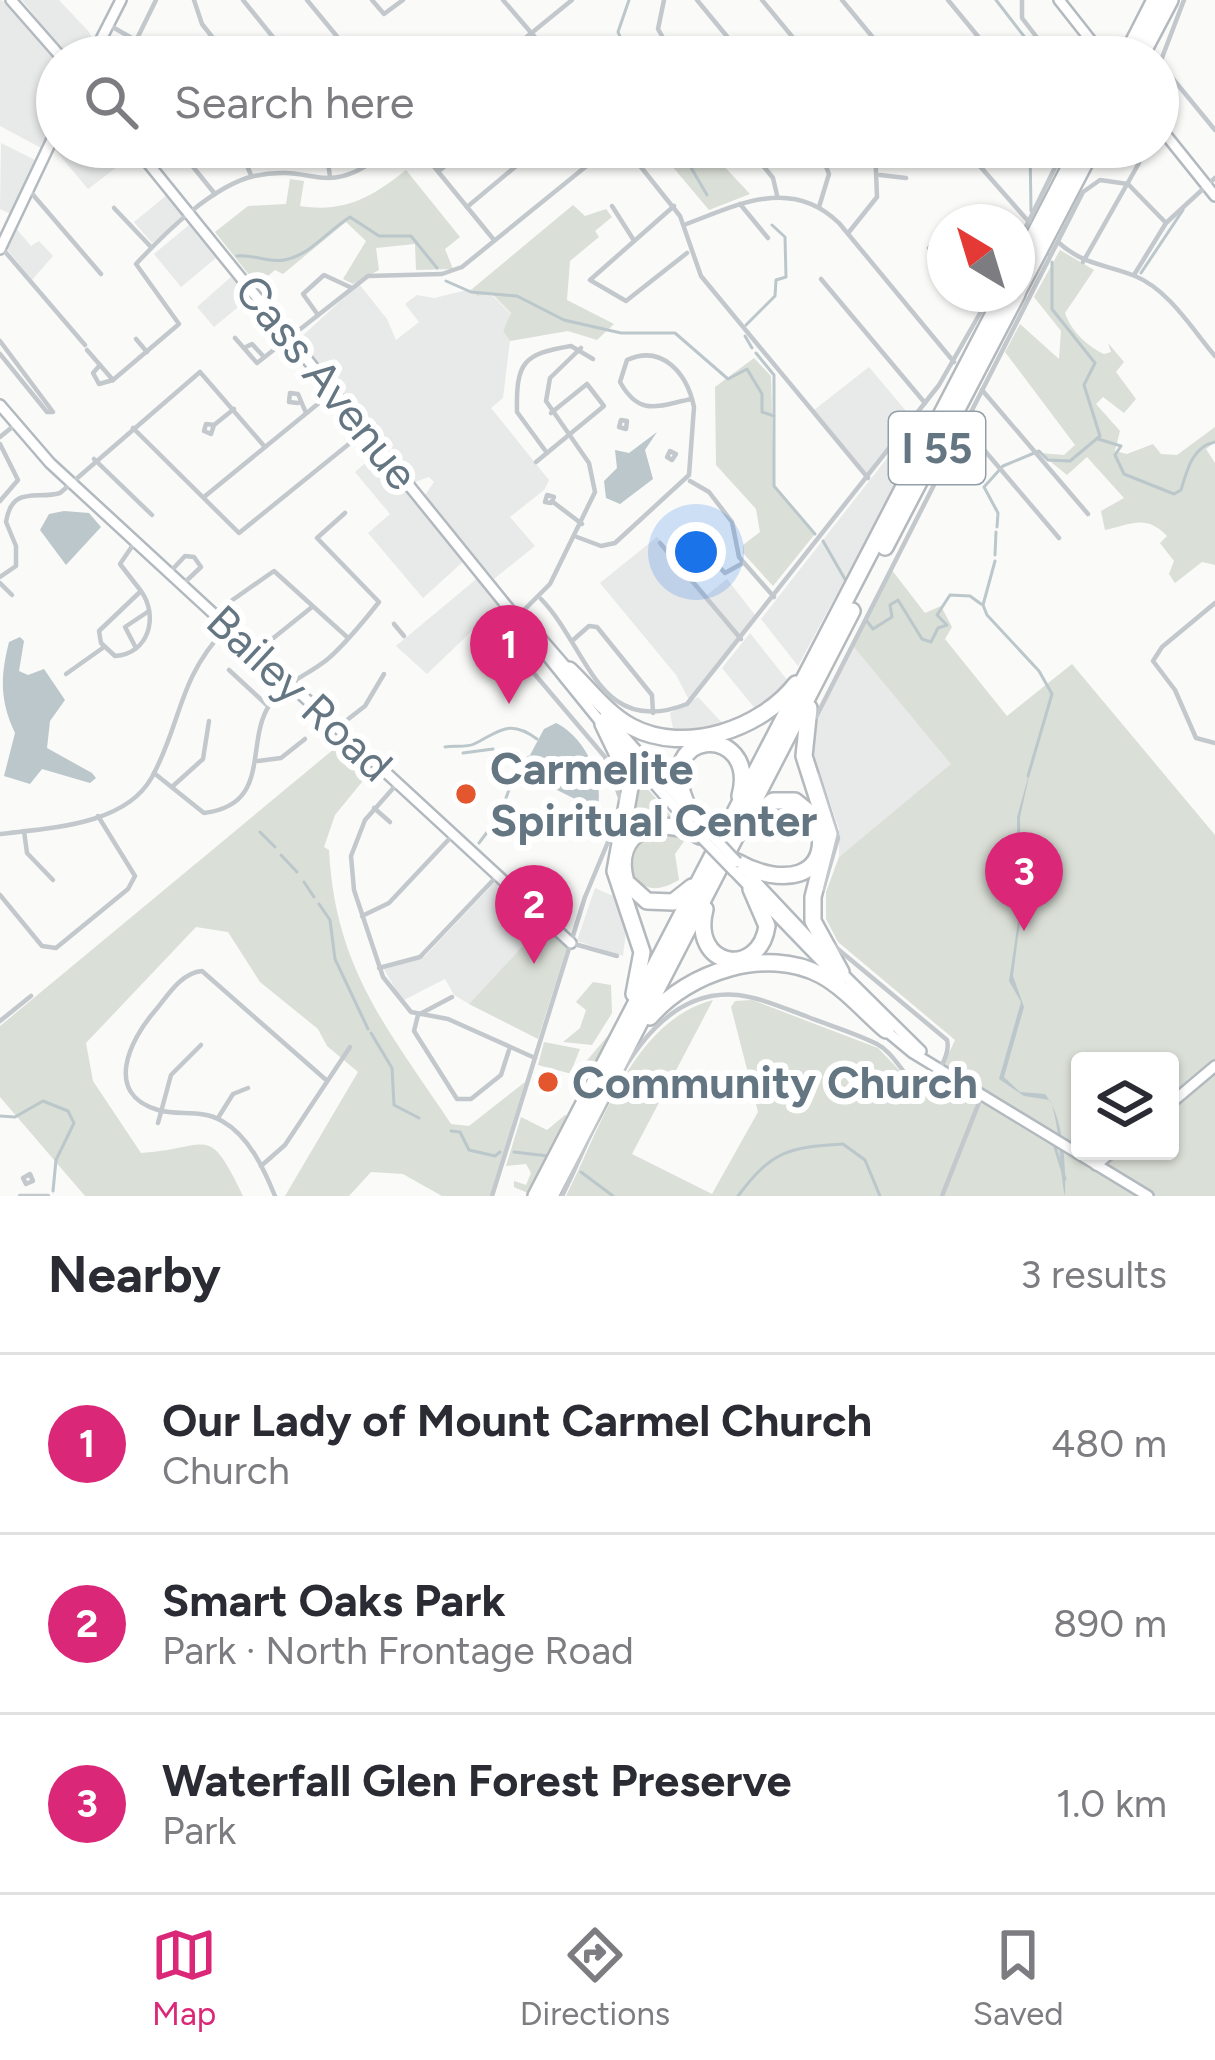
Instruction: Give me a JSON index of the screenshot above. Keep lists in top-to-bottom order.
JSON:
{
  "streets": {
    "highway": ["I 55"],
    "main road": ["Cass Avenue", "Bailey Road"]
  },
  "places": ["Carmelite Spiritual Center", "Community Church"],
  "north": "top left",
  "page": {
    "search": "Search here",
    "pins": ["1", "3", "2"],
    "heading": ["Nearby", "3 results"],
    "list": [
      {
        "mark": "1",
        "name": "Our Lady of Mount Carmel Church",
        "note": "Church",
        "value": "480 m"
      },
      {
        "mark": "2",
        "name": "Smart Oaks Park",
        "note": "Park · North Frontage Road",
        "value": "890 m"
      },
      {
        "mark": "3",
        "name": "Waterfall Glen Forest Preserve",
        "note": "Park",
        "value": "1.0 km"
      }
    ],
    "nav": ["Map", "Directions", "Saved"]
  }
}
